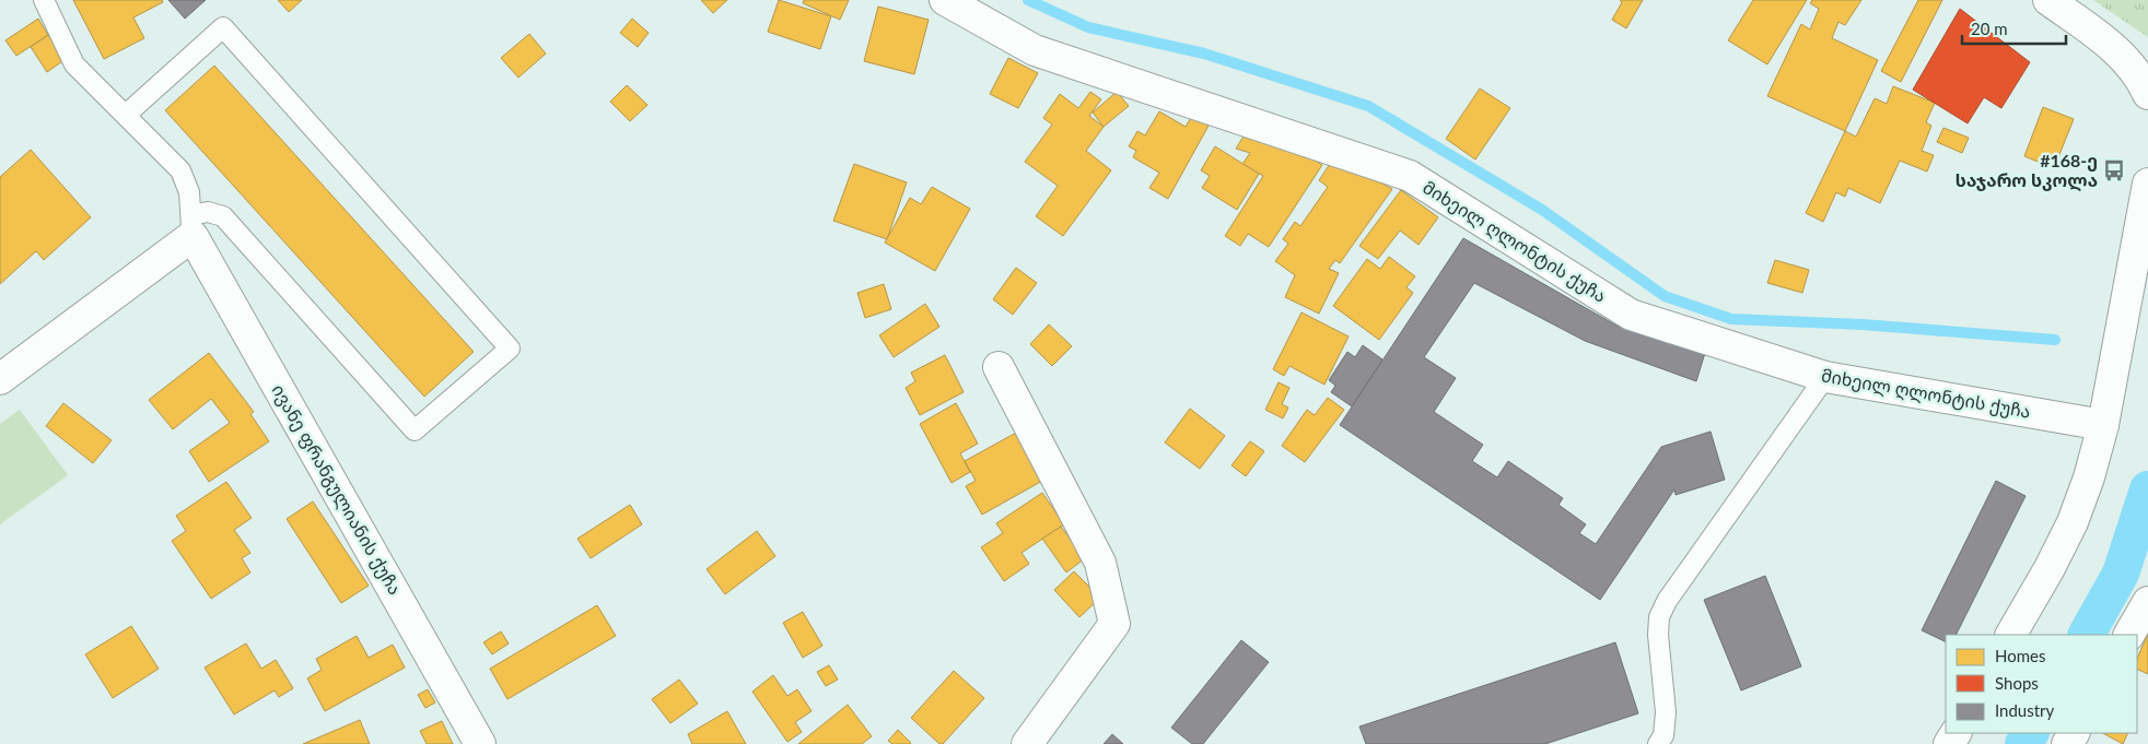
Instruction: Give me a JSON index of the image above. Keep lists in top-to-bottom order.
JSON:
{
  "streets": {
    "street": ["მიხეილ ღლონტის ქუჩა", "ივანე ფრანგულიანის ქუჩა"]
  },
  "places": {
    "bus stop": ["#168-ე საჯარო სკოლა"]
  },
  "legend": ["Homes", "Shops", "Industry"],
  "scale_bar": "20 m"
}
